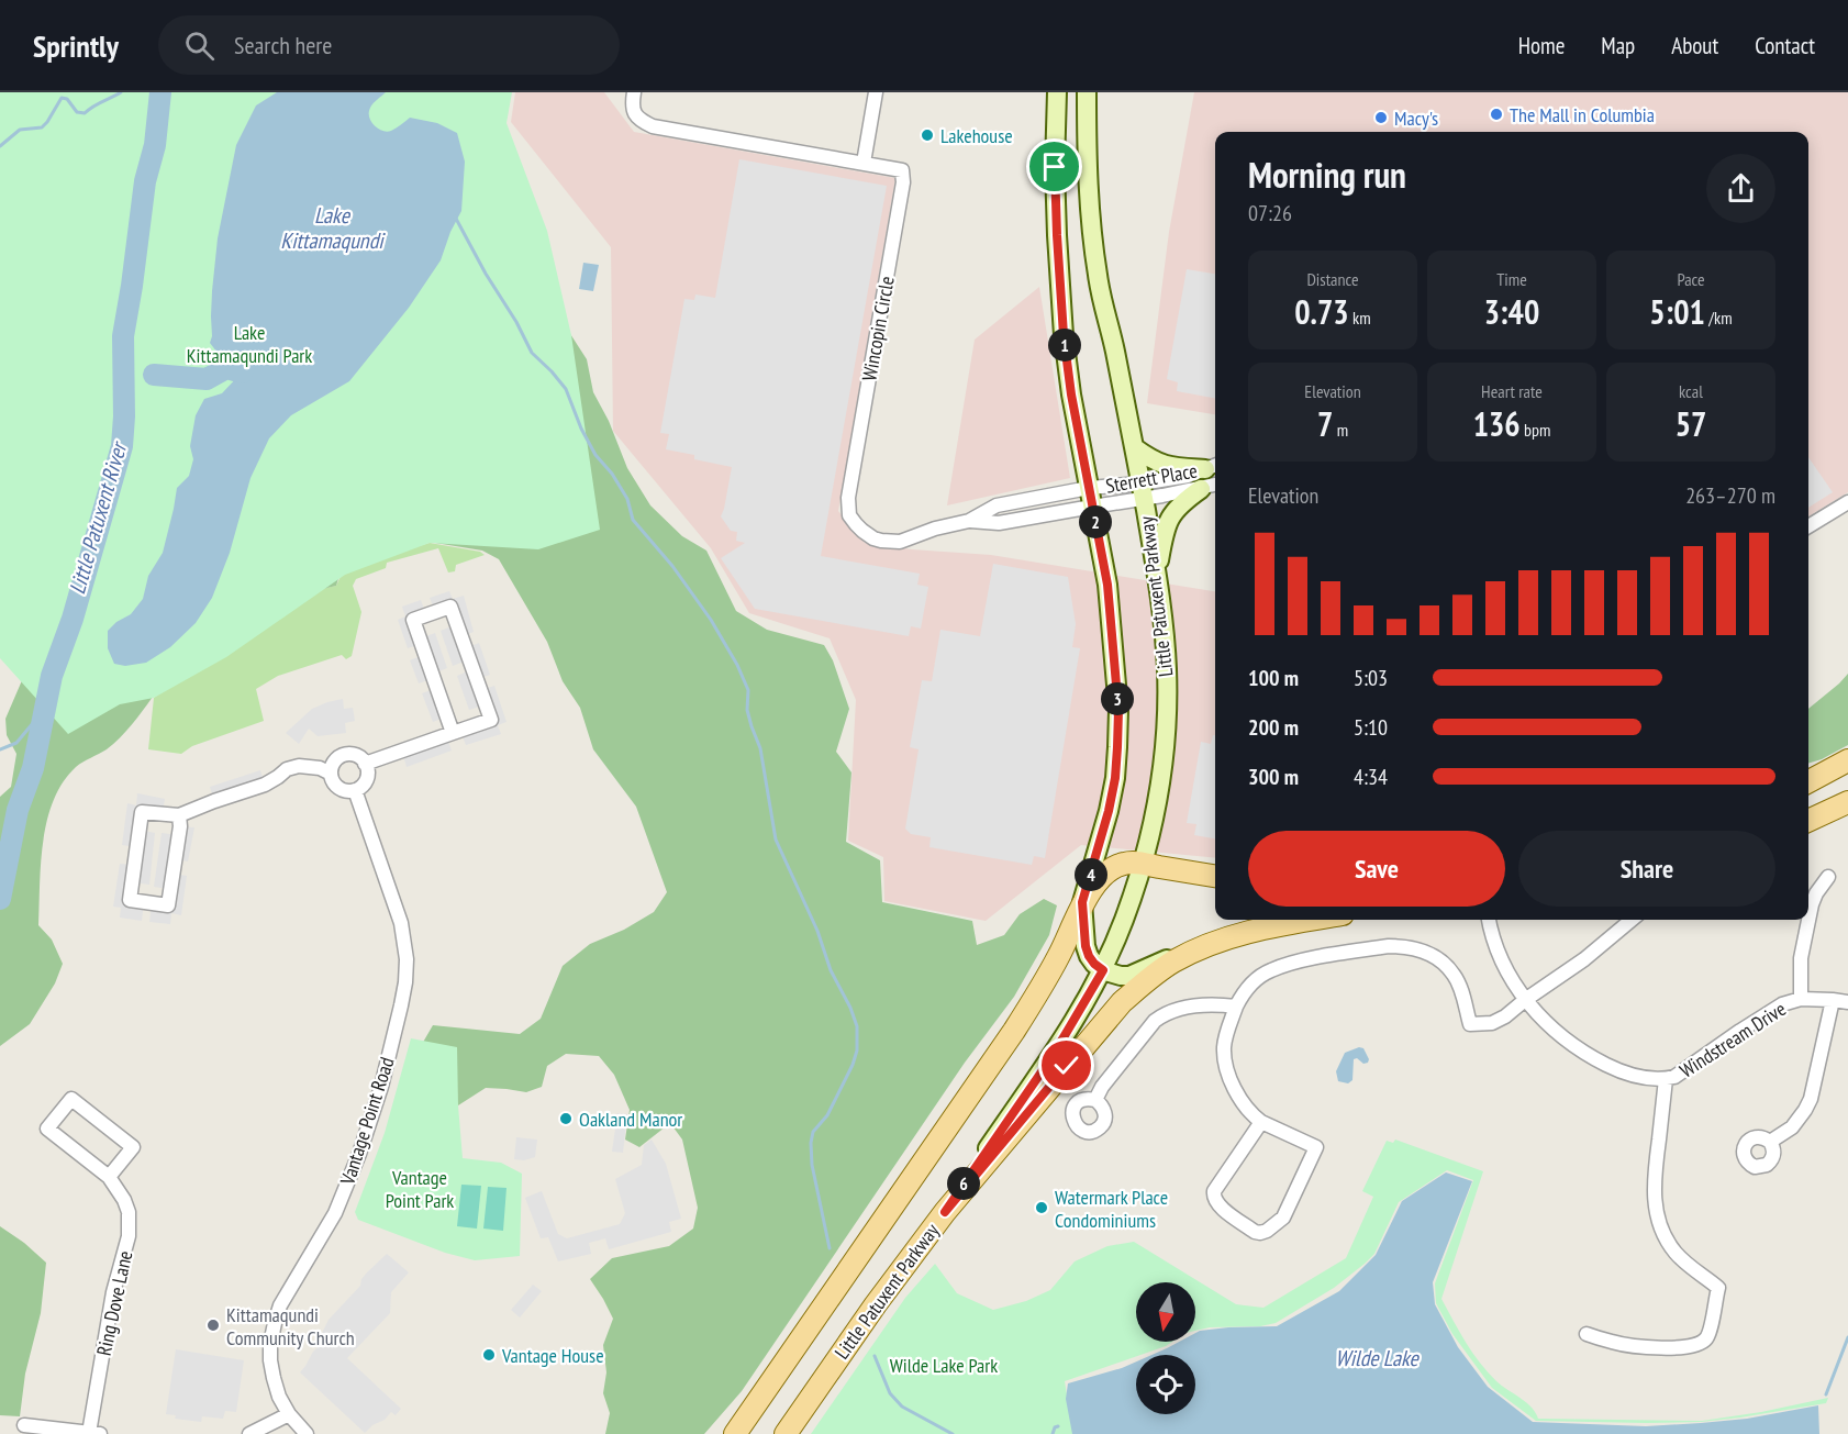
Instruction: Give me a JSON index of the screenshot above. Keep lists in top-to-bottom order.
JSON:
{
  "streets": {
    "main road": ["Little Patuxent Parkway"],
    "street": [
      "Wincopin Circle",
      "Sterrett Place",
      "Windstream Drive",
      "Vantage Point Road",
      "Ring Dove Lane"
    ]
  },
  "crossings": [
    ["Wincopin Circle", "Sterrett Place"],
    ["Sterrett Place", "Little Patuxent Parkway"]
  ],
  "water": ["Lake Kittamaqundi", "Little Patuxent River", "Wilde Lake"],
  "parks": ["Lake Kittamaqundi Park", "Vantage Point Park", "Wilde Lake Park"],
  "places": [
    "The Mall in Columbia",
    "Macy's",
    "Lakehouse",
    "Oakland Manor",
    "Watermark Place Condominiums",
    "Kittamaqundi Community Church",
    "Vantage House"
  ],
  "north": "bottom",
  "page": {
    "header": "Sprintly",
    "search": "Search here",
    "nav": [
      "Home",
      "Map",
      "About",
      "Contact"
    ],
    "heading": ["Morning run", "07:26"],
    "stats": [
      ["Distance", "0.73 km"],
      ["Time", "3:40"],
      ["Pace", "5:01 /km"],
      ["Elevation", "7 m"],
      ["Heart rate", "136 bpm"],
      ["kcal", "57"]
    ],
    "pins": [
      "1",
      "2",
      "3",
      "4",
      "6"
    ],
    "chart": ["Elevation", "263–270 m"],
    "list": [
      {
        "name": "100 m",
        "note": "5:03"
      },
      {
        "name": "200 m",
        "note": "5:10"
      },
      {
        "name": "300 m",
        "note": "4:34"
      }
    ],
    "buttons": ["Save", "Share"]
  }
}
